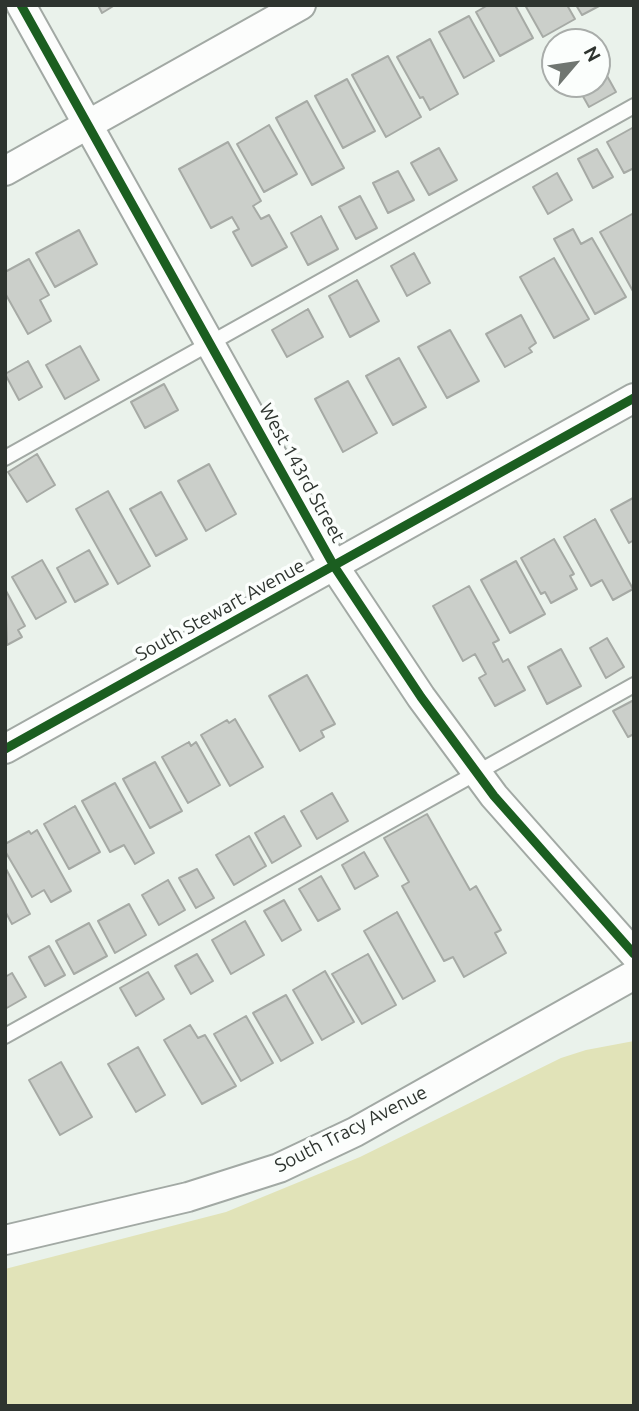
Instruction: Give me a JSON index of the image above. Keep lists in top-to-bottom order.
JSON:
{
  "streets": {
    "street": ["West 143rd Street", "South Stewart Avenue", "South Tracy Avenue"]
  },
  "crossings": [
    ["West 143rd Street", "South Stewart Avenue"]
  ],
  "north": "top right"
}
